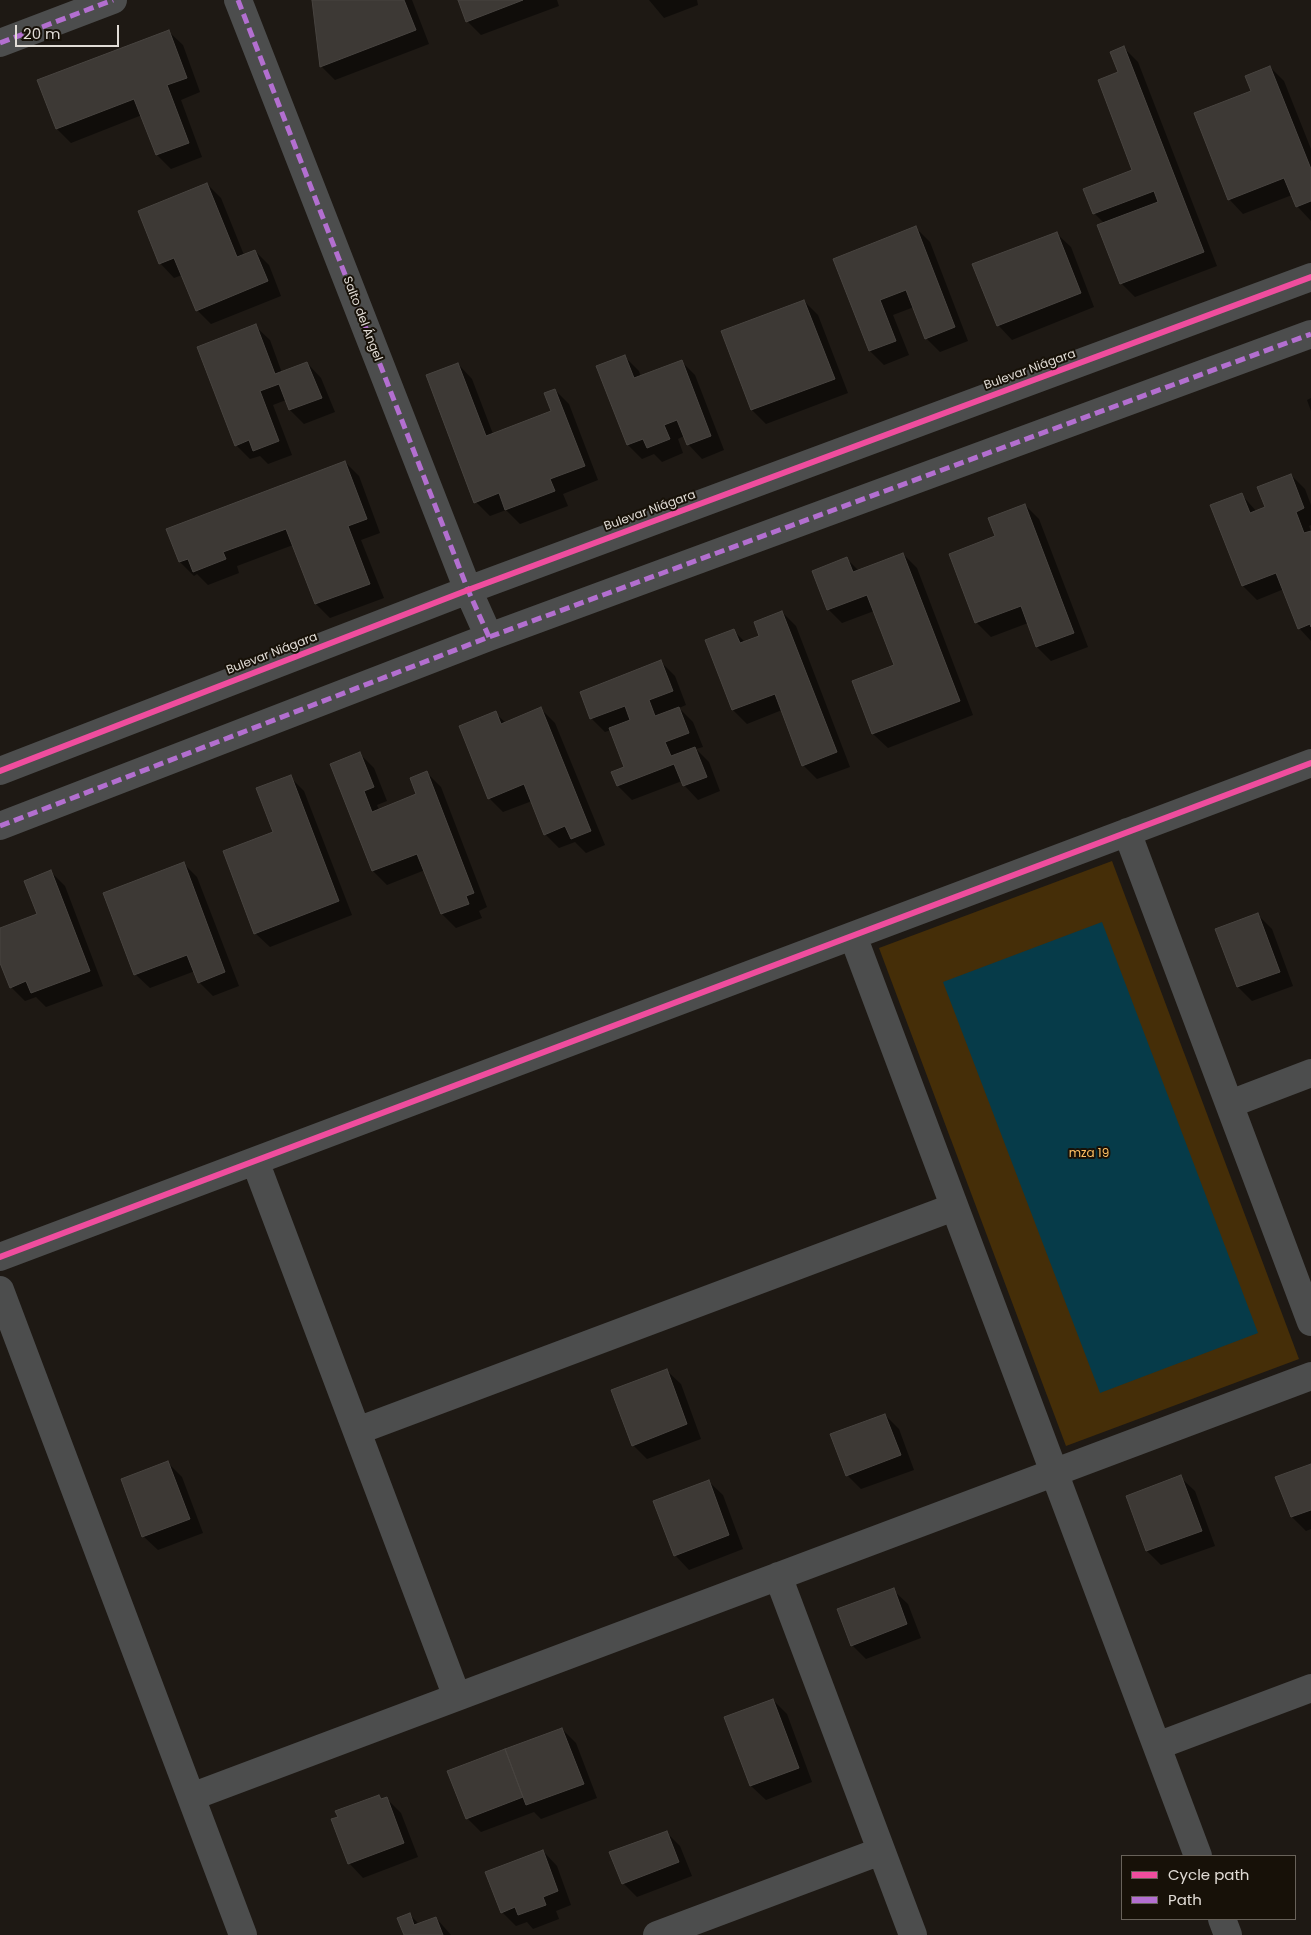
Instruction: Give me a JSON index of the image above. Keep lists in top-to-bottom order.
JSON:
{
  "streets": {
    "street": ["Salto del Ángel", "Bulevar Niágara"]
  },
  "crossings": [
    ["Salto del Ángel", "Bulevar Niágara"]
  ],
  "parks": ["mza 19"],
  "legend": ["Cycle path", "Path"],
  "scale_bar": "20 m"
}
